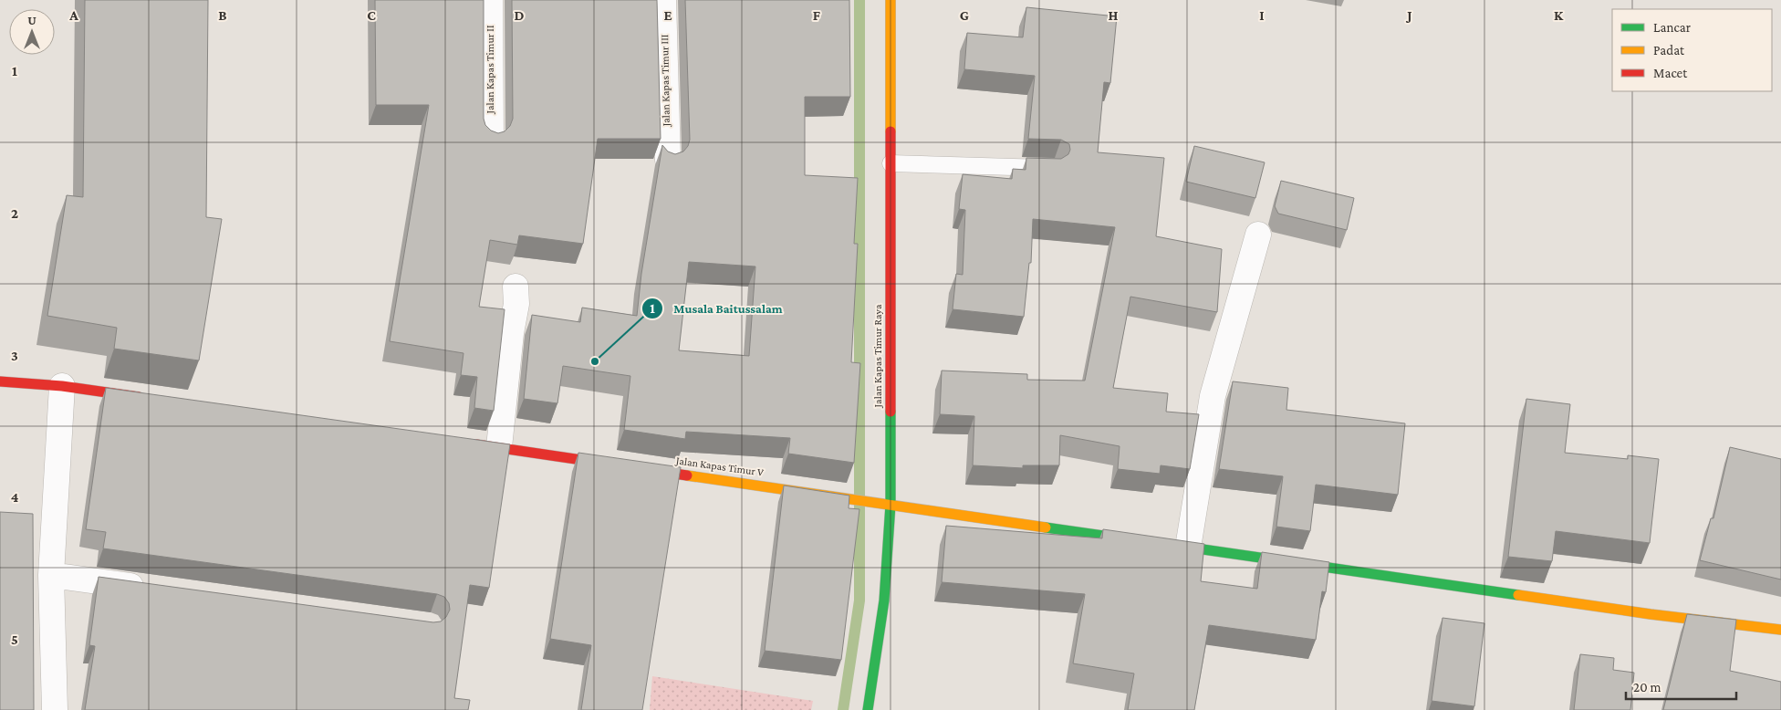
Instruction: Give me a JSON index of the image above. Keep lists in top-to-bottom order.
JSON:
{
  "streets": {
    "street": [
      "Jalan Kapas Timur II",
      "Jalan Kapas Timur III",
      "Jalan Kapas Timur Raya",
      "Jalan Kapas Timur V"
    ]
  },
  "crossings": [
    ["Jalan Kapas Timur Raya", "Jalan Kapas Timur V"]
  ],
  "places": ["Musala Baitussalam"],
  "legend": ["Lancar", "Padat", "Macet"],
  "scale_bar": "20 m",
  "north": "top",
  "grid": {
    "columns": [
      "A",
      "B",
      "C",
      "D",
      "E",
      "F",
      "G",
      "H",
      "I",
      "J",
      "K"
    ],
    "rows": [
      "1",
      "2",
      "3",
      "4",
      "5"
    ]
  }
}
